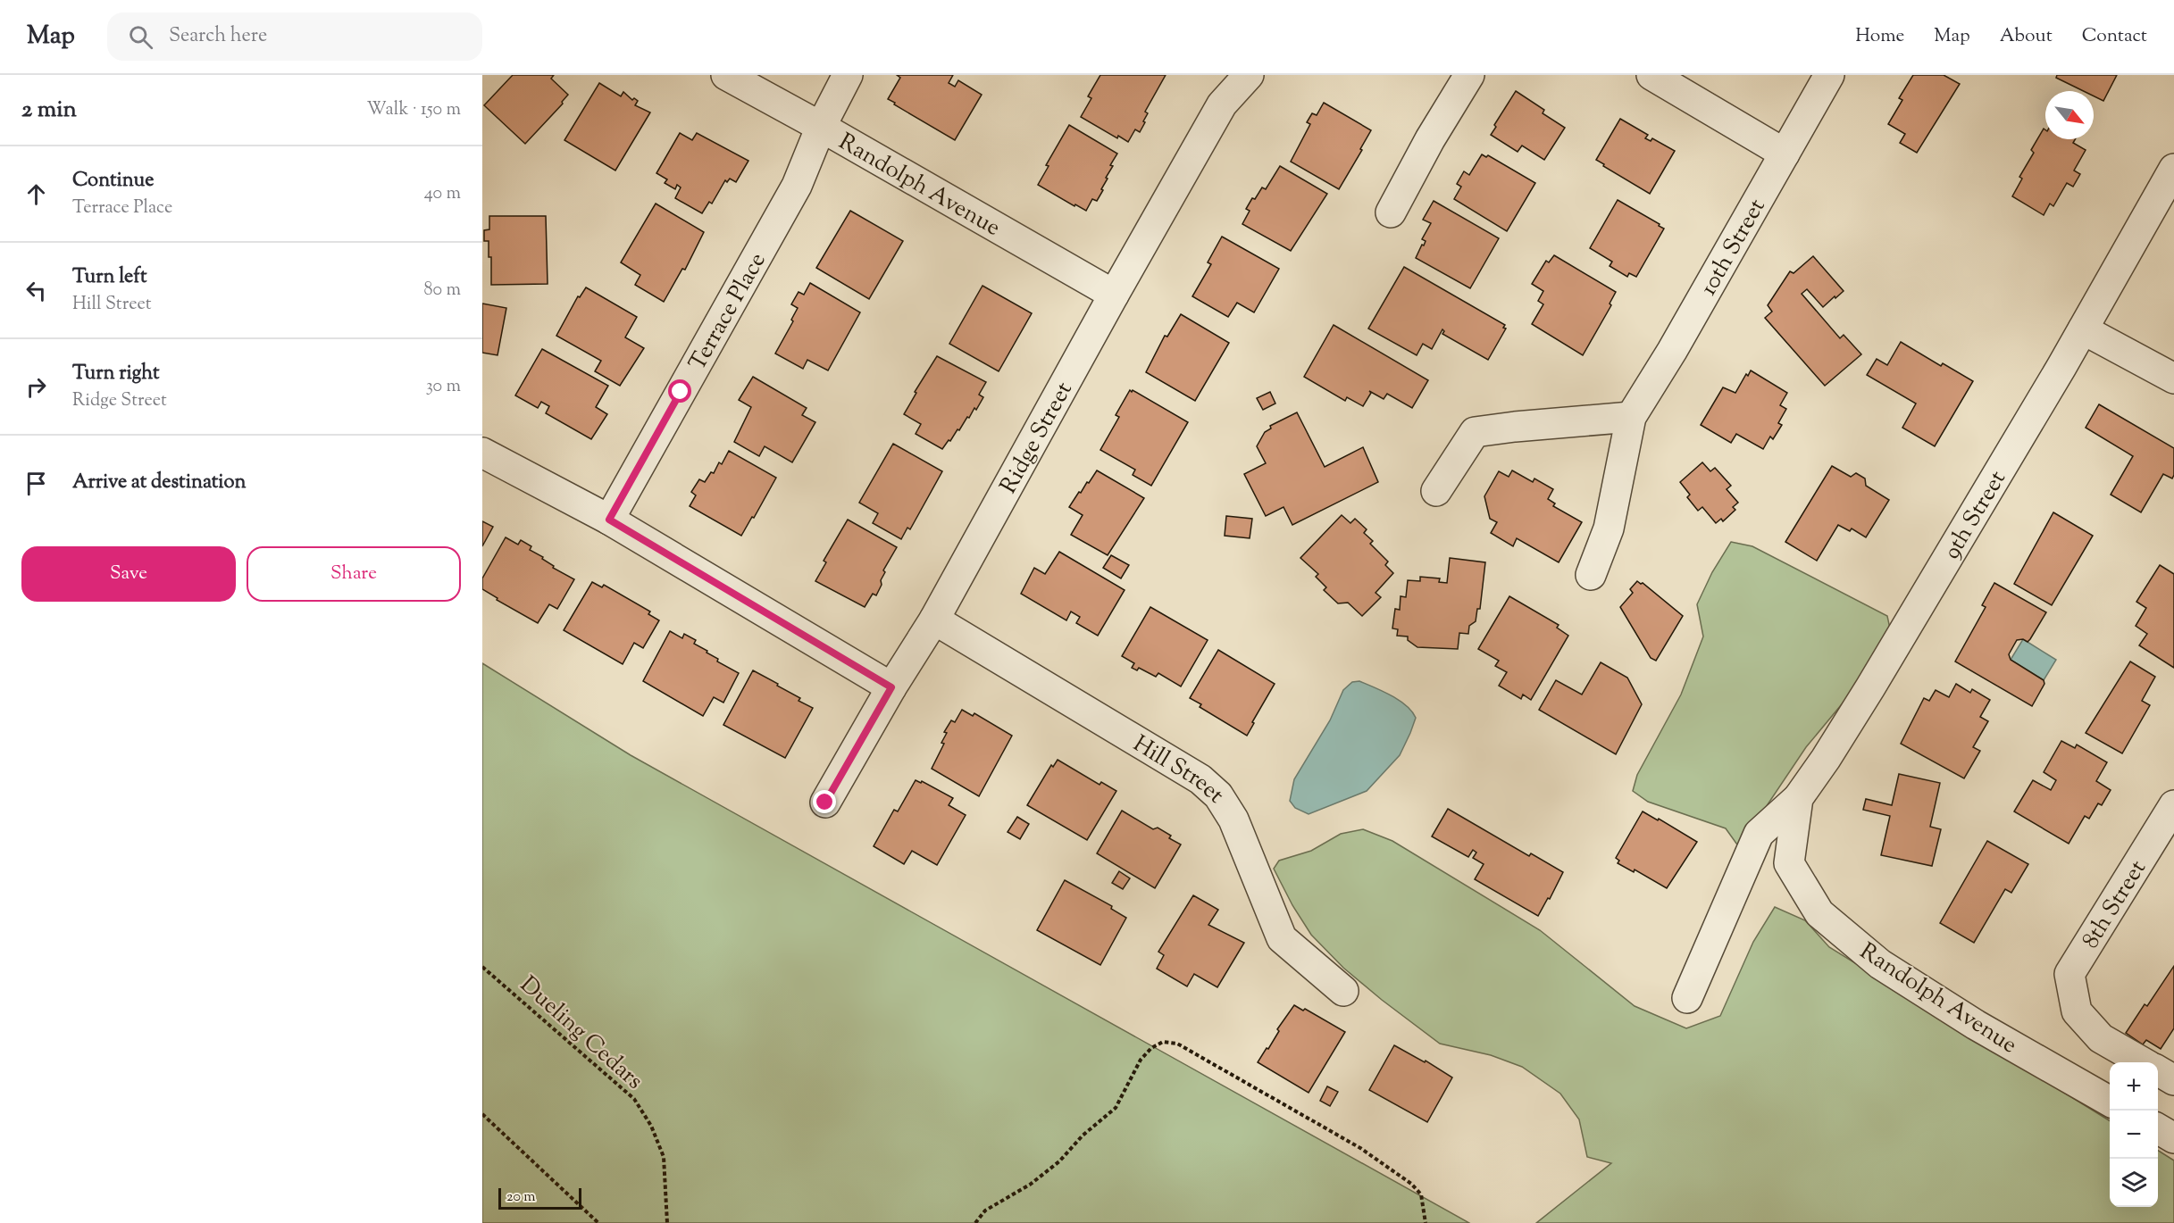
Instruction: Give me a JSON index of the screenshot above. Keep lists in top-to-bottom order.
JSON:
{
  "streets": {
    "street": [
      "Randolph Avenue",
      "10th Street",
      "Terrace Place",
      "Ridge Street",
      "9th Street",
      "Hill Street",
      "8th Street"
    ],
    "path": ["Dueling Cedars"]
  },
  "crossings": [
    ["Randolph Avenue", "Terrace Place"],
    ["Randolph Avenue", "Ridge Street"],
    ["Randolph Avenue", "9th Street"],
    ["Ridge Street", "Hill Street"]
  ],
  "scale_bar": "20 m",
  "north": "bottom right",
  "page": {
    "header": "Map",
    "search": "Search here",
    "nav": [
      "Home",
      "Map",
      "About",
      "Contact"
    ],
    "heading": ["2 min", "Walk · 150 m"],
    "list": [
      ["Continue", "Terrace Place", "40 m"],
      ["Turn left", "Hill Street", "80 m"],
      ["Turn right", "Ridge Street", "30 m"],
      "Arrive at destination"
    ],
    "buttons": ["Save", "Share"],
    "map_buttons": ["+", "−"],
    "scale": "20 m"
  }
}
